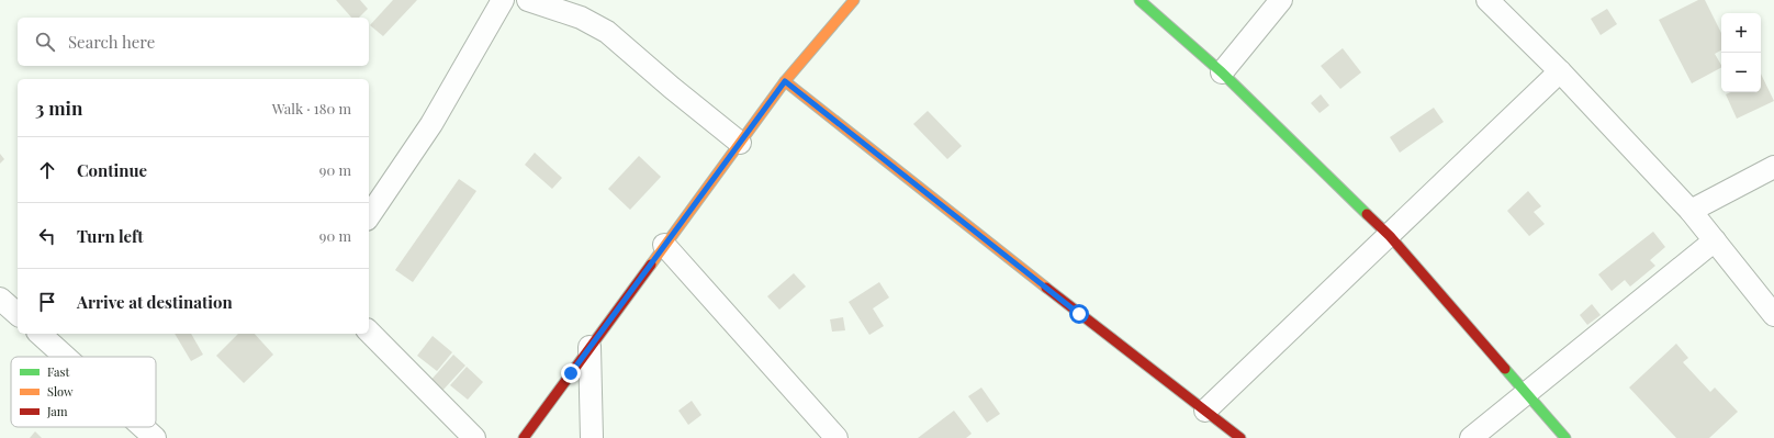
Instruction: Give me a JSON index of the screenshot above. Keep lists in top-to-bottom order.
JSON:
{
  "legend": ["Fast", "Slow", "Jam"],
  "page": {
    "map_buttons": ["+", "−"],
    "search": "Search here",
    "heading": ["3 min", "Walk · 180 m"],
    "list": [
      ["Continue", "90 m"],
      ["Turn left", "90 m"],
      "Arrive at destination"
    ]
  }
}
